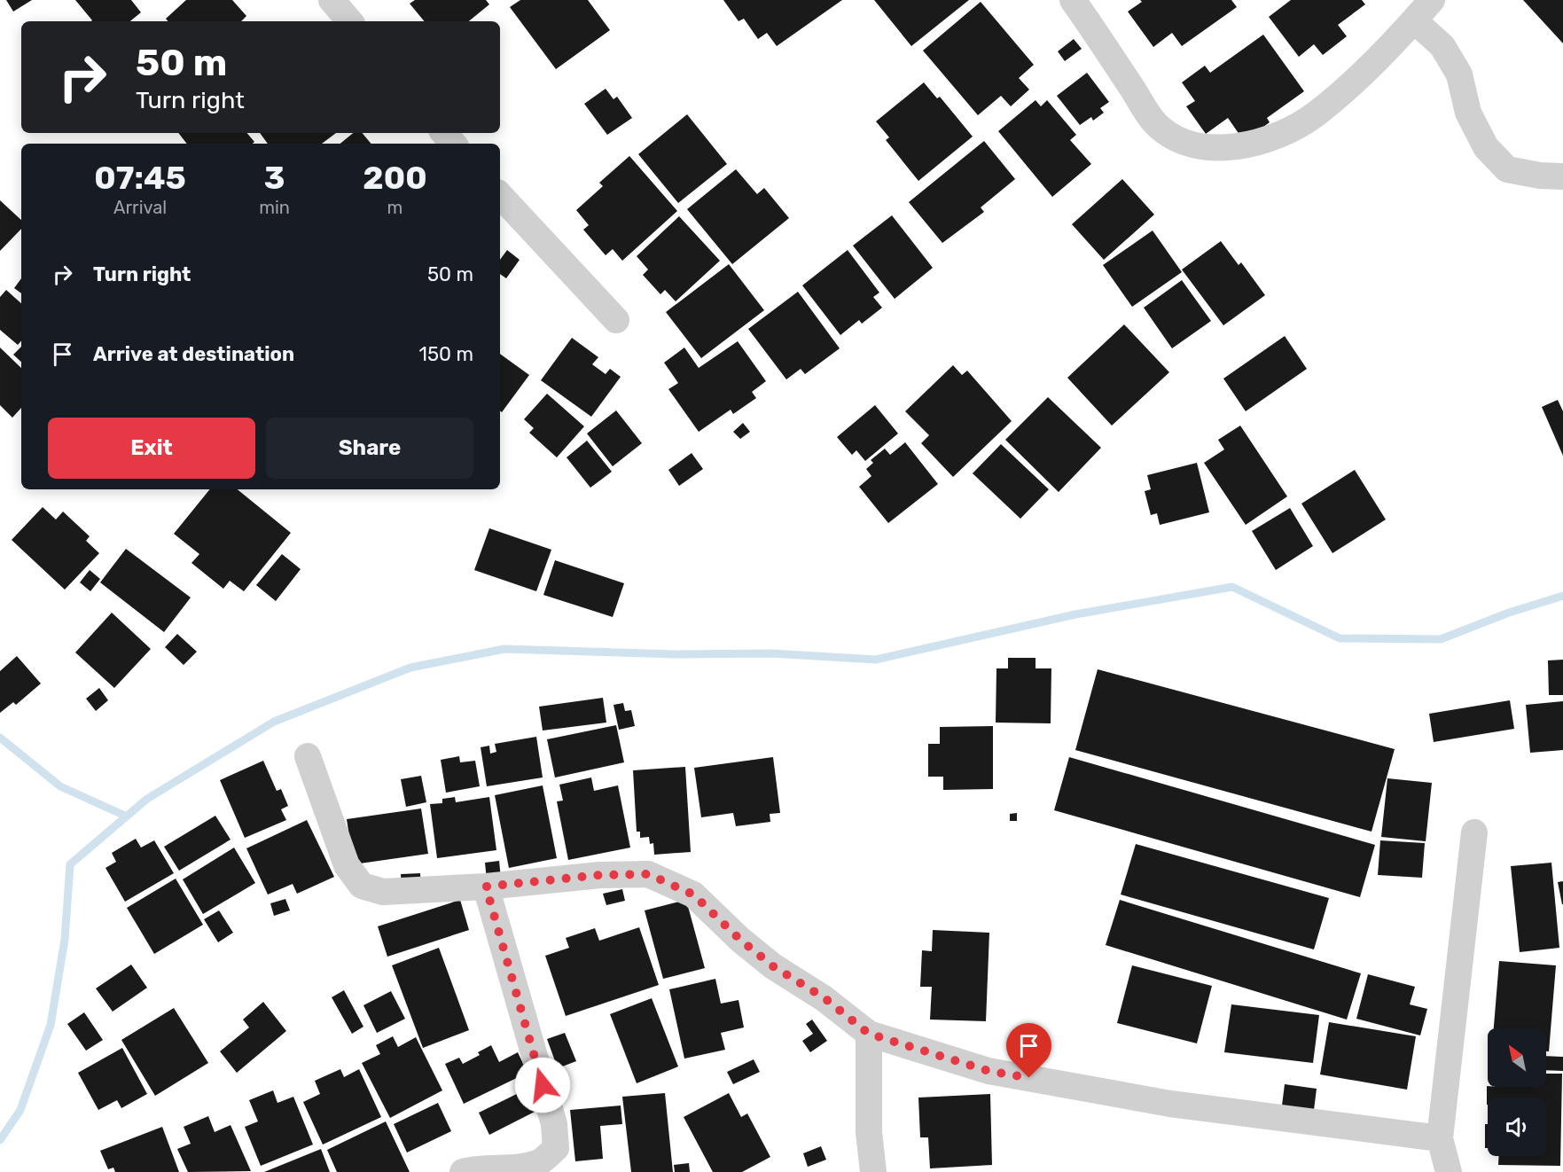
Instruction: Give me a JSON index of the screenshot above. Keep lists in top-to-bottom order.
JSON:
{
  "north": "top left",
  "page": {
    "turn": ["50 m", "Turn right"],
    "eta": [
      "07:45",
      "Arrival",
      "3",
      "min",
      "200",
      "m"
    ],
    "list": [
      {
        "name": "Turn right",
        "value": "50 m"
      },
      {
        "name": "Arrive at destination",
        "value": "150 m"
      }
    ],
    "buttons": ["Exit", "Share"]
  }
}
